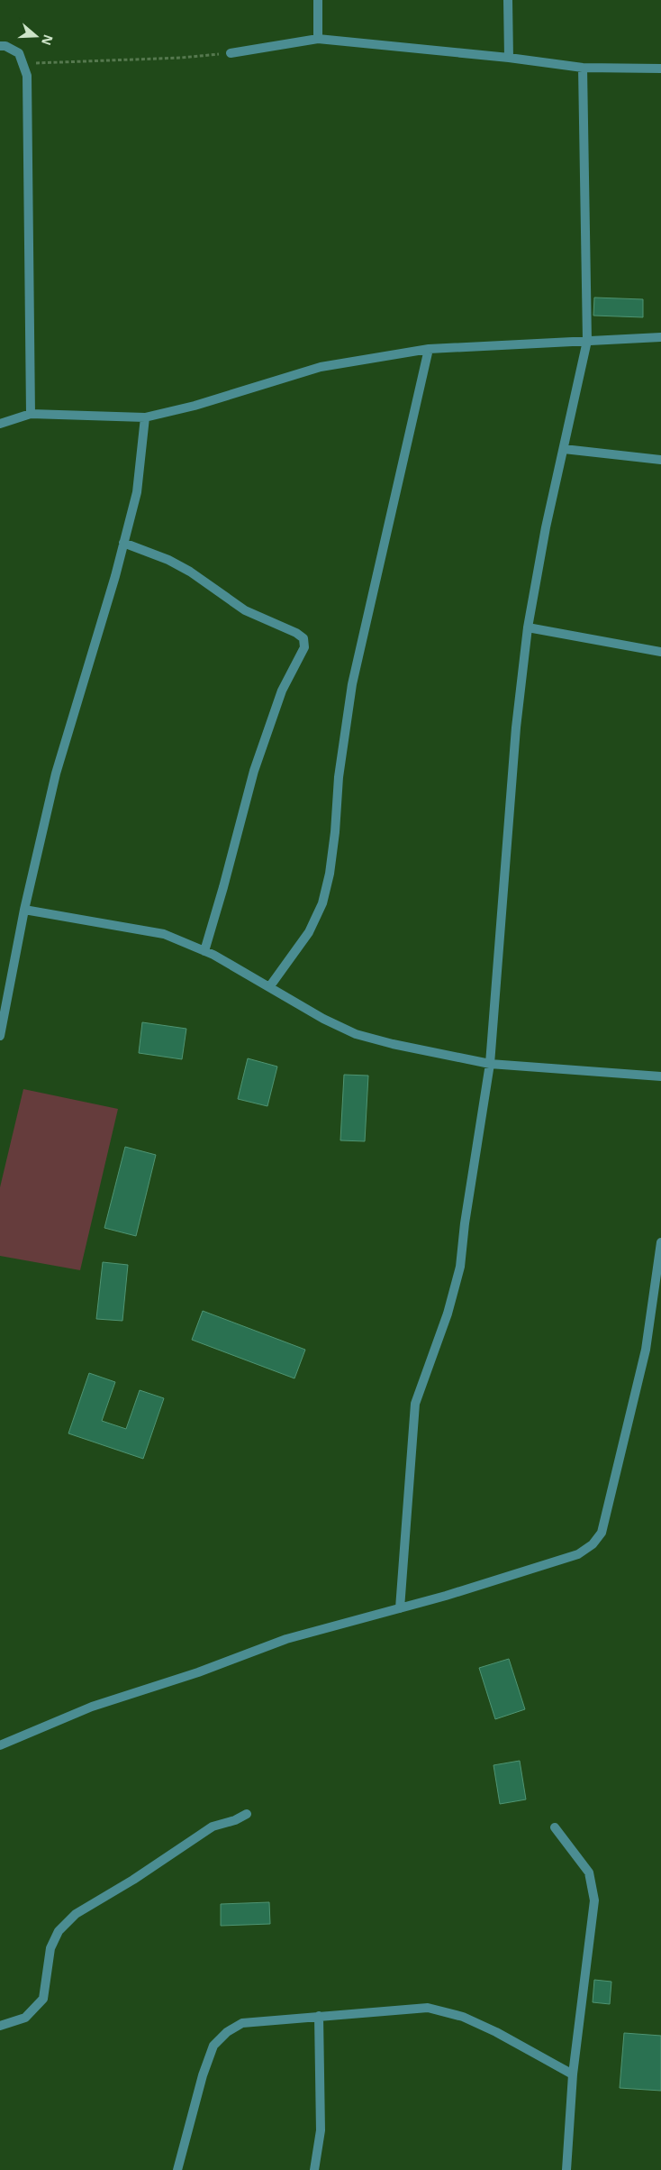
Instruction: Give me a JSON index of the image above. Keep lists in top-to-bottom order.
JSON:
{
  "north": "right"
}
